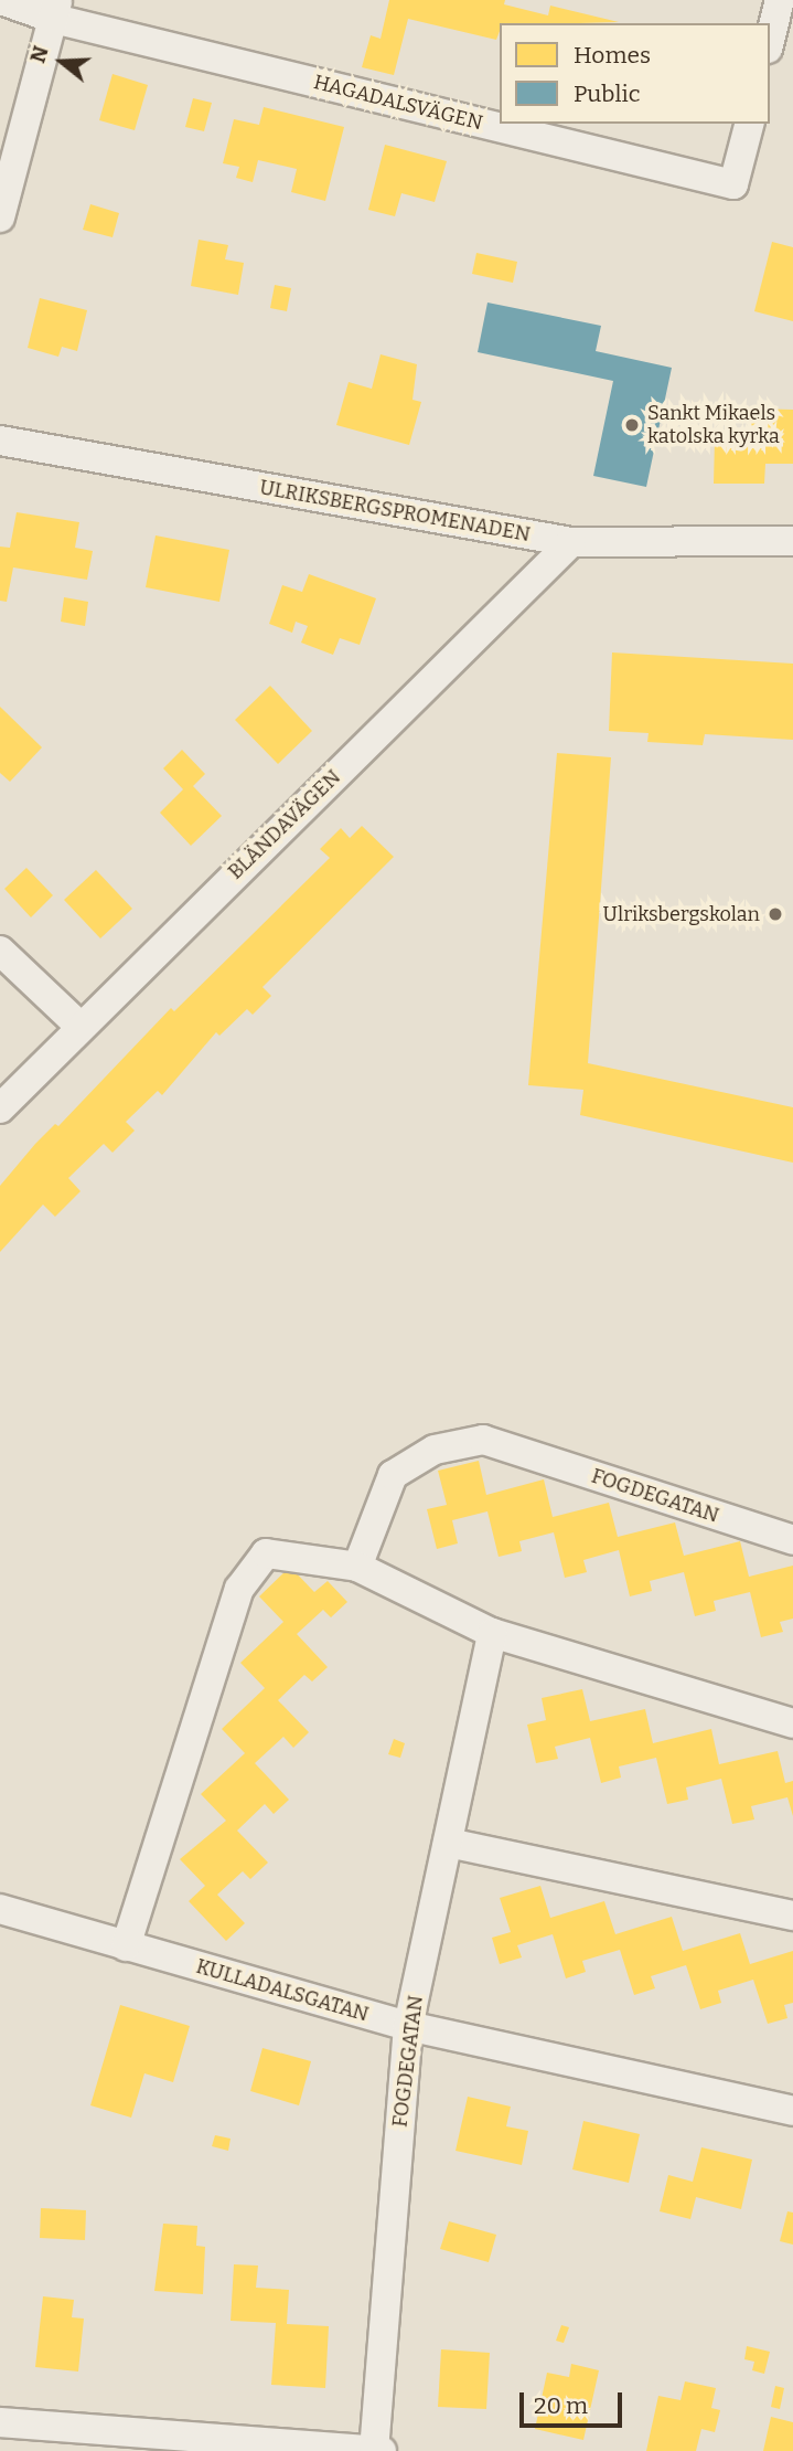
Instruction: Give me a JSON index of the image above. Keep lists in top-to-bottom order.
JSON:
{
  "streets": {
    "street": [
      "HAGADALSVÄGEN",
      "ULRIKSBERGSPROMENADEN",
      "BLÄNDAVÄGEN",
      "FOGDEGATAN",
      "KULLADALSGATAN"
    ]
  },
  "crossings": [
    ["ULRIKSBERGSPROMENADEN", "BLÄNDAVÄGEN"],
    ["FOGDEGATAN", "KULLADALSGATAN"]
  ],
  "places": ["Sankt Mikaels katolska kyrka", "Ulriksbergskolan"],
  "legend": ["Homes", "Public"],
  "scale_bar": "20 m",
  "north": "left"
}
